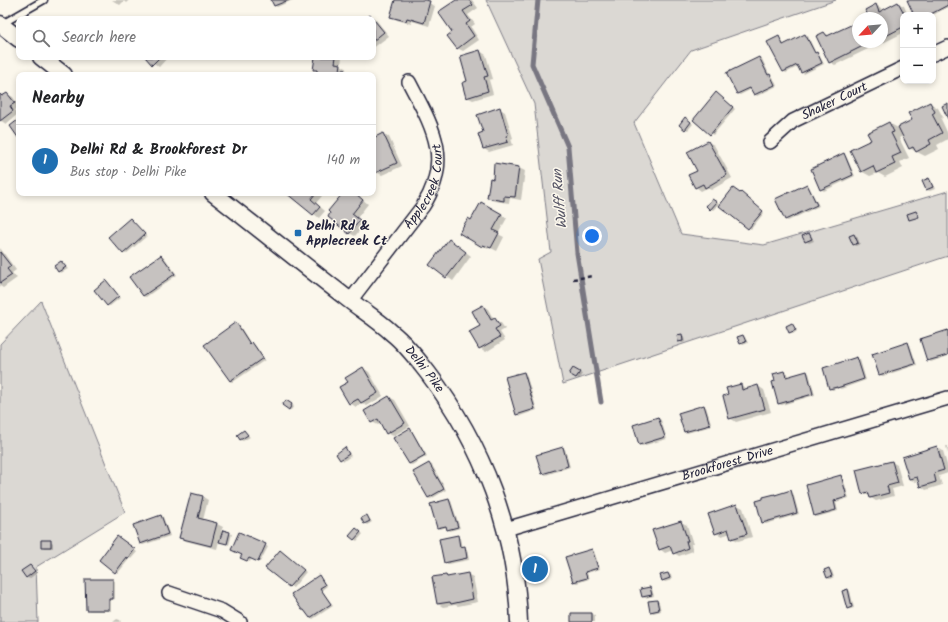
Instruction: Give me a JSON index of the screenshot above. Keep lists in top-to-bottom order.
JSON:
{
  "streets": {
    "street": [
      "Shaker Court",
      "Applecreek Court",
      "Delhi Pike",
      "Brookforest Drive"
    ]
  },
  "crossings": [
    ["Applecreek Court", "Delhi Pike"],
    ["Delhi Pike", "Brookforest Drive"]
  ],
  "water": ["Wulff Run"],
  "places": {
    "transit": ["Delhi Rd & Applecreek Ct"]
  },
  "north": "bottom left",
  "page": {
    "map_buttons": ["+", "−"],
    "search": "Search here",
    "heading": "Nearby",
    "list": [
      {
        "mark": "1",
        "name": "Delhi Rd & Brookforest Dr",
        "note": "Bus stop · Delhi Pike",
        "value": "140 m"
      }
    ],
    "pins": "1"
  }
}
